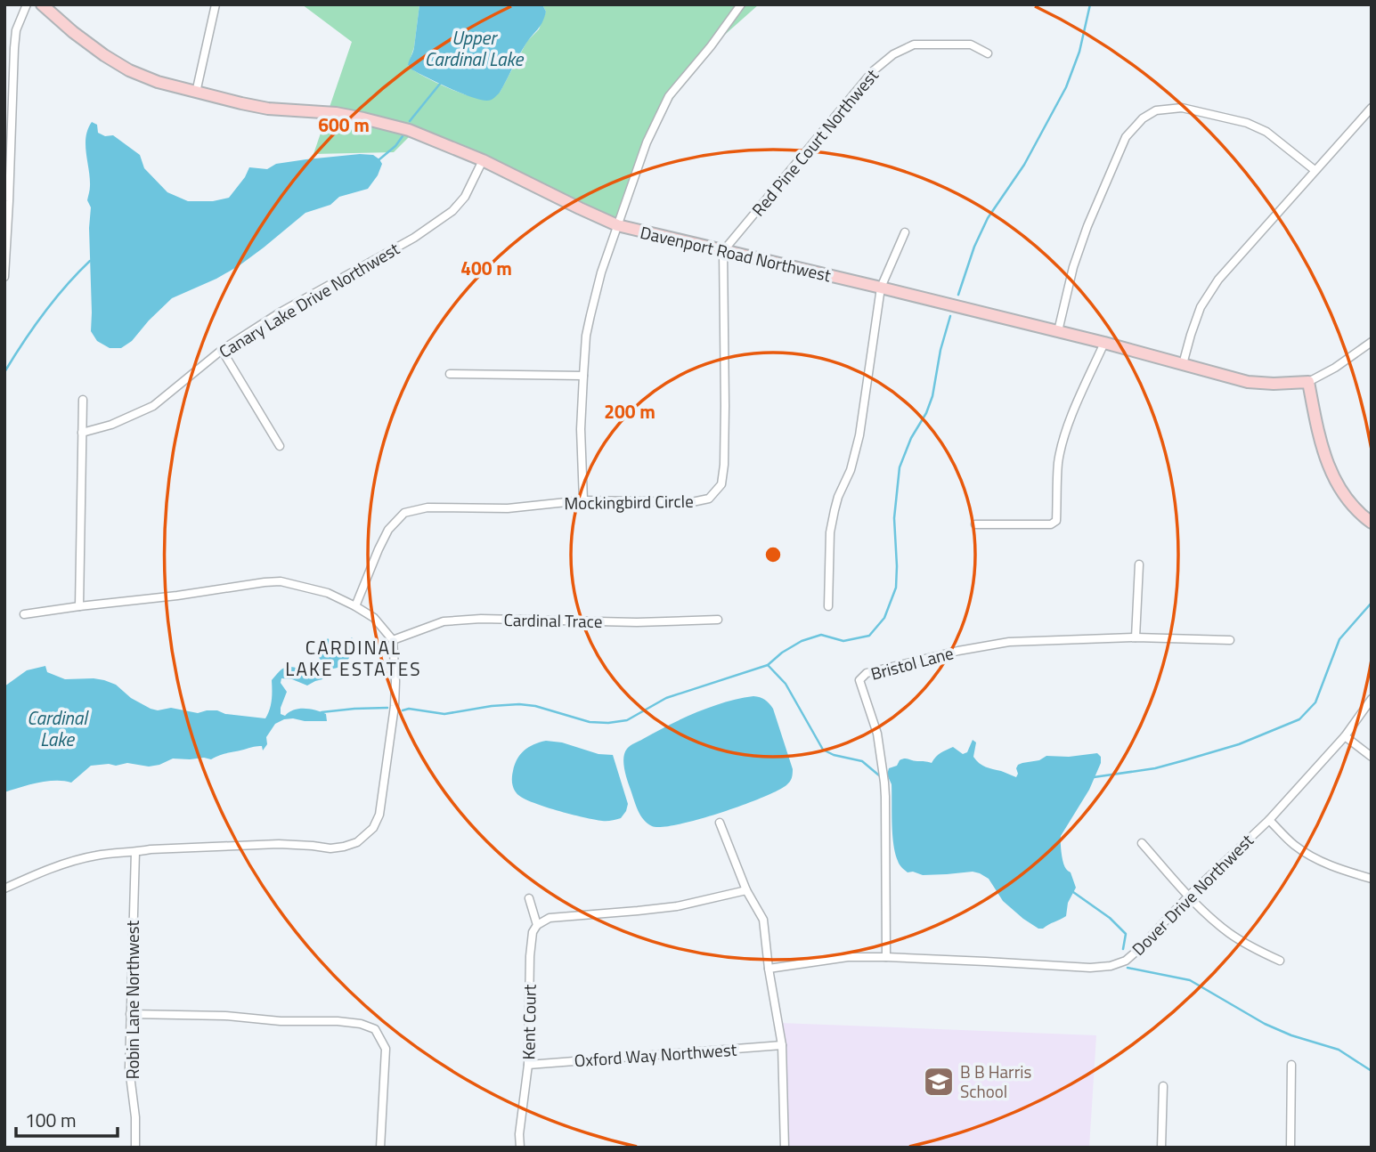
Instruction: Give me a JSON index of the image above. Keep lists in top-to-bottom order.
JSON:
{
  "streets": {
    "street": [
      "Red Pine Court Northwest",
      "Davenport Road Northwest",
      "Canary Lake Drive Northwest",
      "Mockingbird Circle",
      "Cardinal Trace",
      "Bristol Lane",
      "Dover Drive Northwest",
      "Robin Lane Northwest",
      "Kent Court",
      "Oxford Way Northwest"
    ]
  },
  "crossings": [
    ["Red Pine Court Northwest", "Davenport Road Northwest"],
    ["Red Pine Court Northwest", "Mockingbird Circle"],
    ["Davenport Road Northwest", "Canary Lake Drive Northwest"],
    ["Davenport Road Northwest", "Mockingbird Circle"],
    ["Bristol Lane", "Dover Drive Northwest"],
    ["Kent Court", "Oxford Way Northwest"]
  ],
  "districts": ["CARDINAL LAKE ESTATES"],
  "water": ["Upper Cardinal Lake", "Cardinal Lake"],
  "places": {
    "school or university": ["B B Harris School"]
  },
  "scale_bar": "100 m",
  "rings": ["600 m", "400 m", "200 m"]
}
